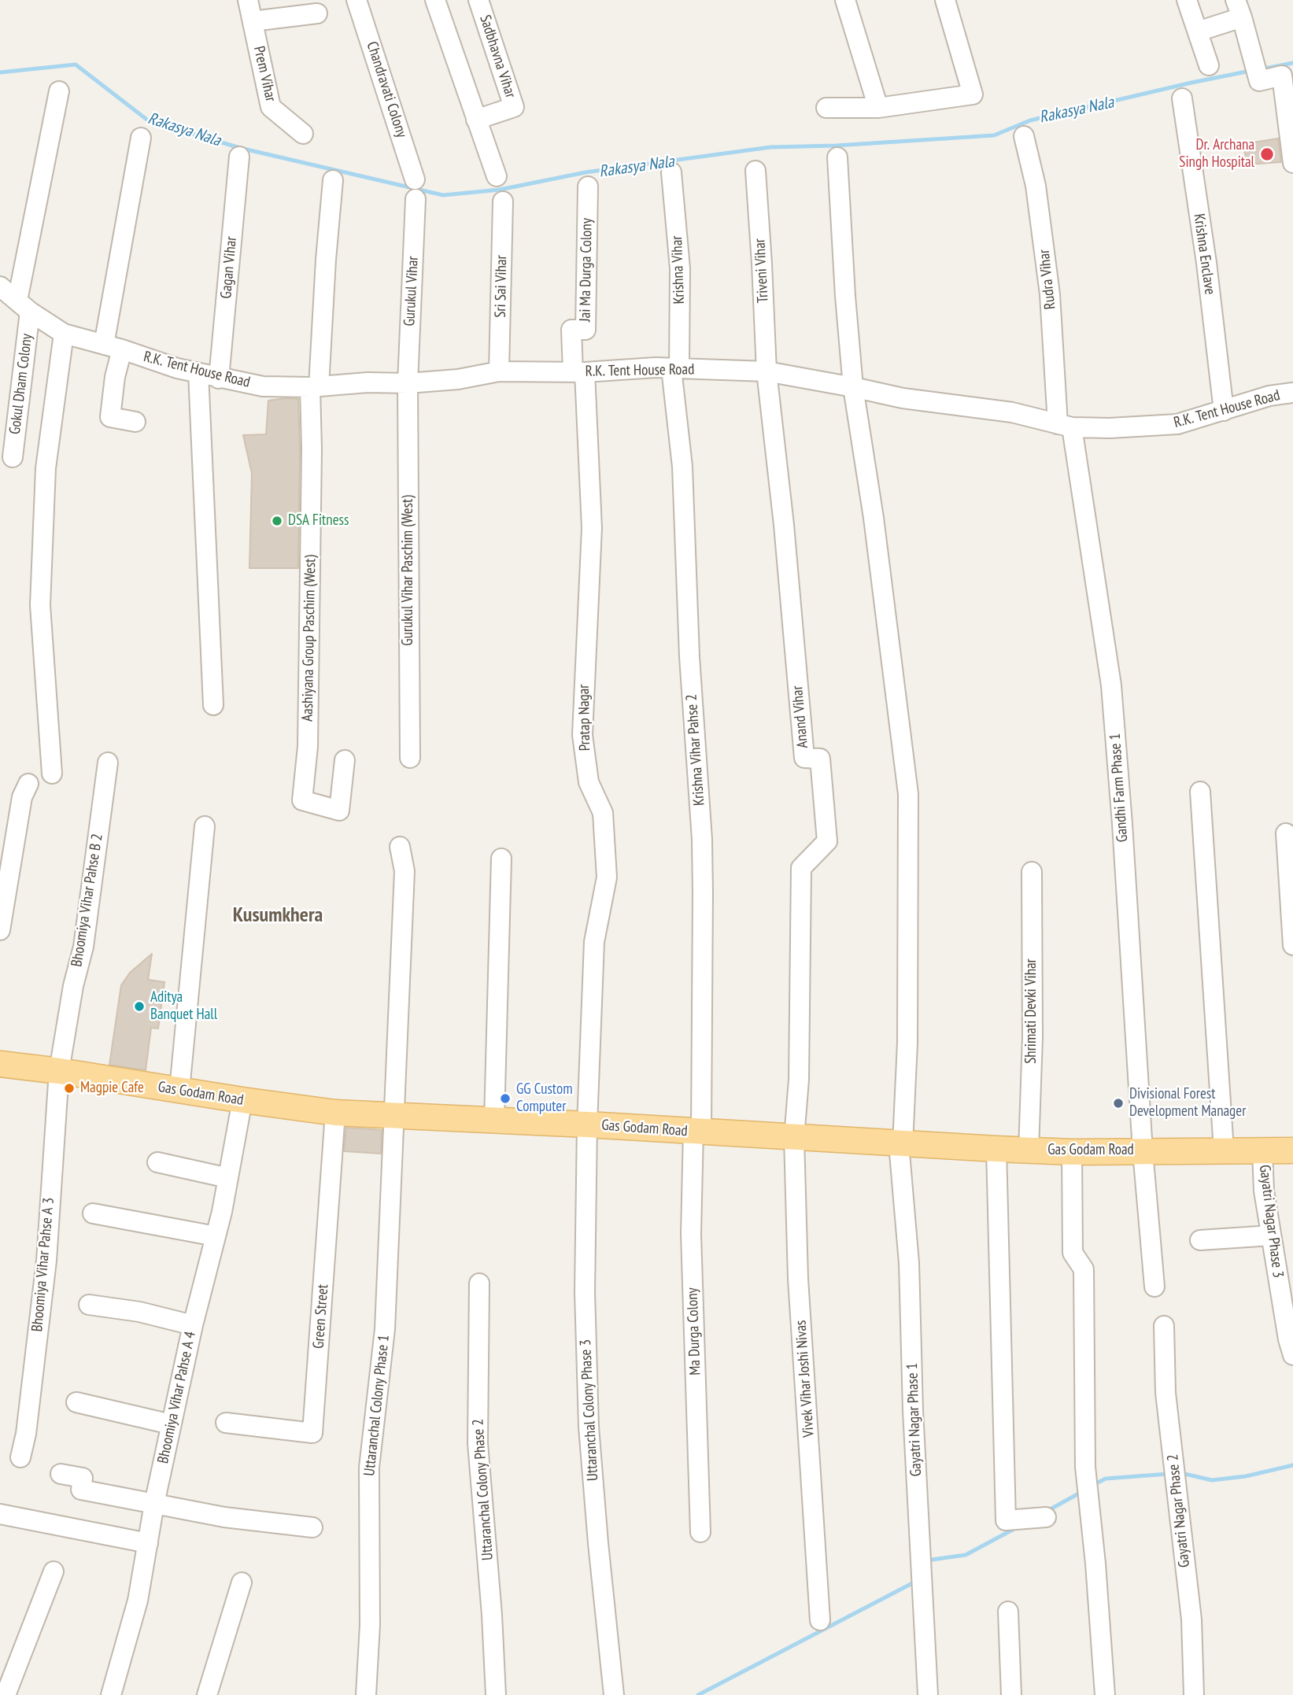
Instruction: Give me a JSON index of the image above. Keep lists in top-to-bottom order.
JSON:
{
  "streets": {
    "main road": ["Gas Godam Road"],
    "street": [
      "Sadbhavna Vihar",
      "Prem Vihar",
      "Chandravati Colony",
      "Krishna Enclave",
      "Gagan Vihar",
      "Jai Ma Durga Colony",
      "Krishna Vihar",
      "Triveni Vihar",
      "Rudra Vihar",
      "Sri Sai Vihar",
      "Gurukul Vihar",
      "R.K. Tent House Road",
      "Gokul Dham Colony",
      "Gurukul Vihar Paschim (West)",
      "Aashiyana Group Paschim (West)",
      "Anand Vihar",
      "Pratap Nagar",
      "Krishna Vihar Pahse 2",
      "Gandhi Farm Phase 1",
      "Bhoomiya Vihar Pahse B 2",
      "Shrimati Devki Vihar",
      "Gayatri Nagar Phase 3",
      "Bhoomiya Vihar Pahse A 3",
      "Green Street",
      "Ma Durga Colony",
      "Vivek Vihar Joshi Nivas",
      "Bhoomiya Vihar Pahse A 4",
      "Uttaranchal Colony Phase 1",
      "Uttaranchal Colony Phase 3",
      "Gayatri Nagar Phase 1",
      "Uttaranchal Colony Phase 2",
      "Gayatri Nagar Phase 2"
    ]
  },
  "crossings": [
    ["Krishna Enclave", "R.K. Tent House Road"],
    ["Gagan Vihar", "R.K. Tent House Road"],
    ["Jai Ma Durga Colony", "R.K. Tent House Road"],
    ["Jai Ma Durga Colony", "Pratap Nagar"],
    ["Krishna Vihar", "R.K. Tent House Road"],
    ["Krishna Vihar", "Krishna Vihar Pahse 2"],
    ["Triveni Vihar", "R.K. Tent House Road"],
    ["Triveni Vihar", "Anand Vihar"],
    ["Rudra Vihar", "R.K. Tent House Road"],
    ["Rudra Vihar", "Gandhi Farm Phase 1"],
    ["Sri Sai Vihar", "R.K. Tent House Road"],
    ["Gurukul Vihar", "R.K. Tent House Road"],
    ["Gurukul Vihar", "Gurukul Vihar Paschim (West)"],
    ["R.K. Tent House Road", "Gokul Dham Colony"],
    ["R.K. Tent House Road", "Gurukul Vihar Paschim (West)"],
    ["R.K. Tent House Road", "Aashiyana Group Paschim (West)"],
    ["R.K. Tent House Road", "Anand Vihar"],
    ["R.K. Tent House Road", "Pratap Nagar"],
    ["R.K. Tent House Road", "Krishna Vihar Pahse 2"],
    ["R.K. Tent House Road", "Gandhi Farm Phase 1"],
    ["R.K. Tent House Road", "Gayatri Nagar Phase 1"],
    ["Anand Vihar", "Gas Godam Road"],
    ["Anand Vihar", "Vivek Vihar Joshi Nivas"],
    ["Pratap Nagar", "Gas Godam Road"],
    ["Pratap Nagar", "Uttaranchal Colony Phase 3"],
    ["Krishna Vihar Pahse 2", "Gas Godam Road"],
    ["Krishna Vihar Pahse 2", "Ma Durga Colony"],
    ["Gandhi Farm Phase 1", "Gas Godam Road"],
    ["Bhoomiya Vihar Pahse B 2", "Gas Godam Road"],
    ["Bhoomiya Vihar Pahse B 2", "Bhoomiya Vihar Pahse A 3"],
    ["Shrimati Devki Vihar", "Gas Godam Road"],
    ["Gas Godam Road", "Gayatri Nagar Phase 3"],
    ["Gas Godam Road", "Bhoomiya Vihar Pahse A 3"],
    ["Gas Godam Road", "Green Street"],
    ["Gas Godam Road", "Ma Durga Colony"],
    ["Gas Godam Road", "Vivek Vihar Joshi Nivas"],
    ["Gas Godam Road", "Bhoomiya Vihar Pahse A 4"],
    ["Gas Godam Road", "Uttaranchal Colony Phase 1"],
    ["Gas Godam Road", "Uttaranchal Colony Phase 3"],
    ["Gas Godam Road", "Gayatri Nagar Phase 1"]
  ],
  "districts": ["Kusumkhera"],
  "water": ["Rakasya Nala"],
  "places": [
    "Dr. Archana Singh Hospital",
    "DSA Fitness",
    "Aditya Banquet Hall",
    "Magpie Cafe",
    "GG Custom Computer",
    "Divisional Forest Development Manager"
  ]
}
